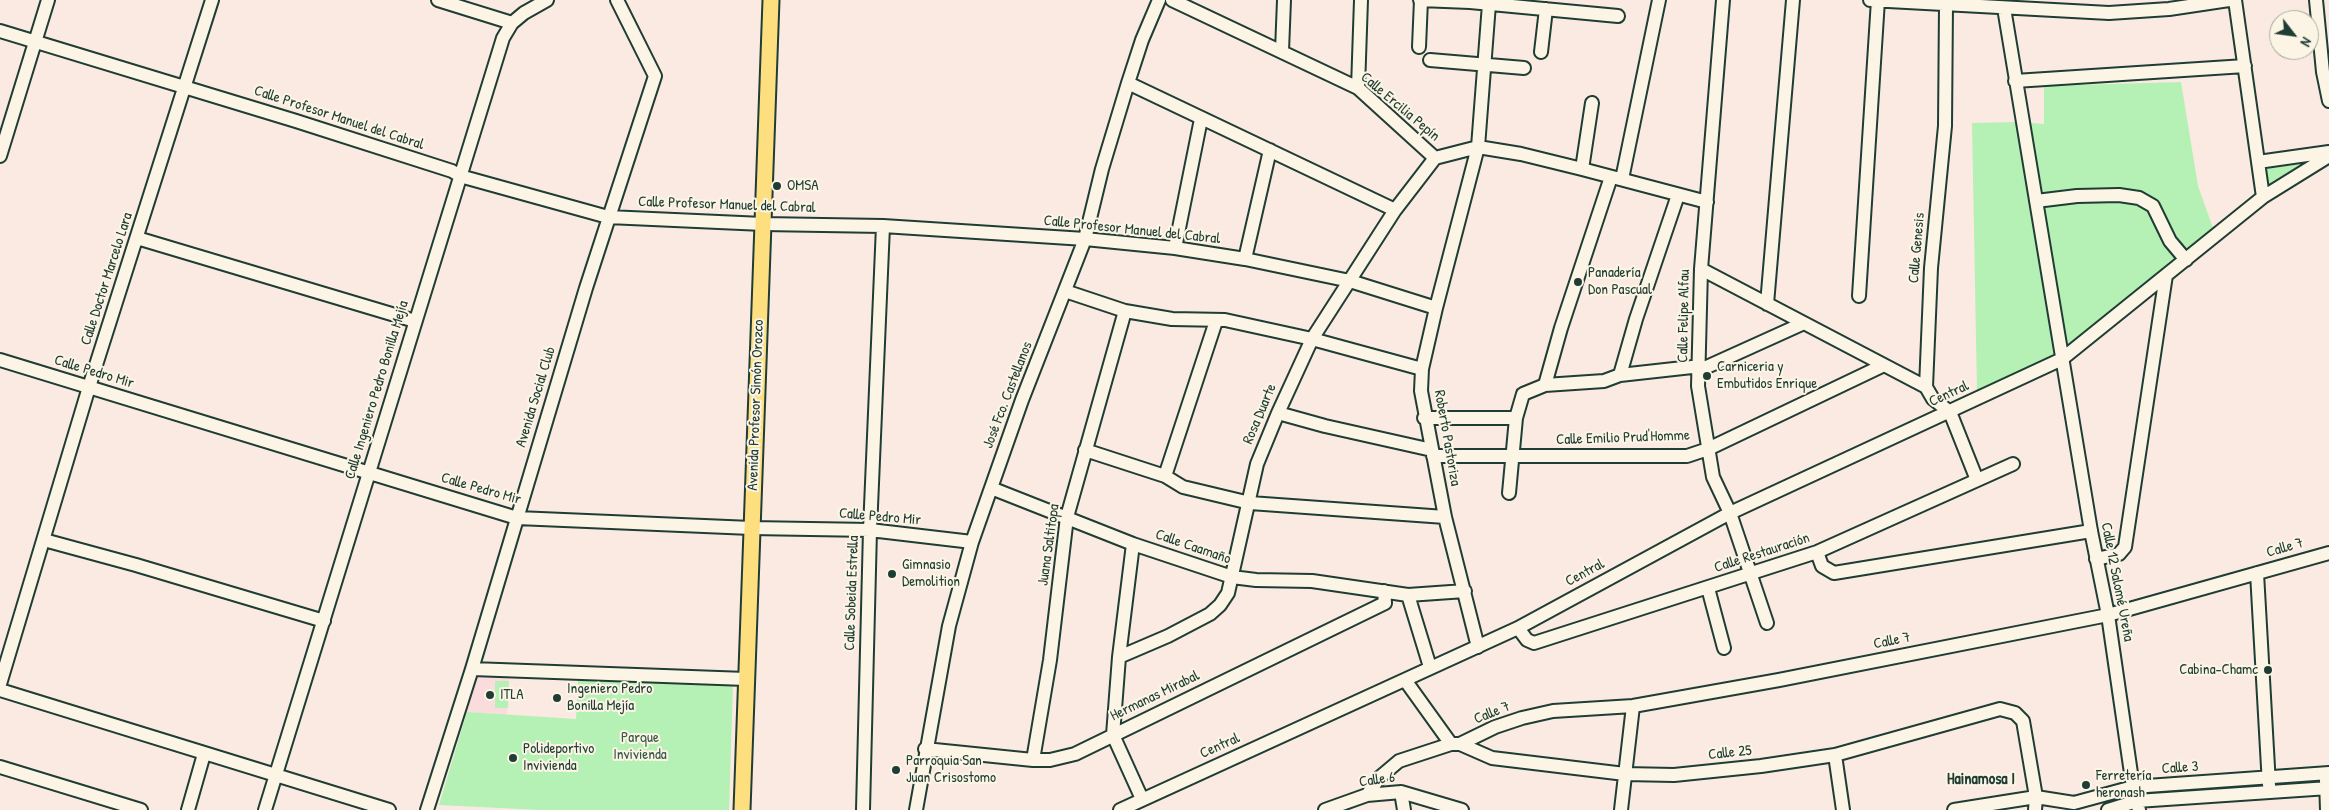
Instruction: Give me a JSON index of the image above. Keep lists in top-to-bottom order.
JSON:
{
  "streets": {
    "main road": ["Avenida Profesor Simón Orozco"],
    "street": [
      "Calle Ercilia Pepín",
      "Calle Profesor Manuel del Cabral",
      "Calle Genesis",
      "Calle Doctor Marcelo Lara",
      "Calle Felipe Alfau",
      "Calle Pedro Mir",
      "Calle Ingeniero Pedro Bonilla Mejía",
      "Central",
      "José Fco. Castellanos",
      "Avenida Social Club",
      "Rosa Duarte",
      "Roberto Pastoriza",
      "Calle Emilio Prud'Homme",
      "Juana Saltitopa",
      "Calle Caamaño",
      "Calle 7",
      "Calle Restauración",
      "Calle 12 Salomé Ureña",
      "Calle Sobeida Estrella",
      "Hermanas Mirabal",
      "Calle 25",
      "Calle 3",
      "Calle 6"
    ]
  },
  "crossings": [
    ["Calle Ercilia Pepín", "Calle Felipe Alfau"],
    ["Calle Ercilia Pepín", "Rosa Duarte"],
    ["Calle Ercilia Pepín", "Roberto Pastoriza"],
    ["Calle Profesor Manuel del Cabral", "Calle Doctor Marcelo Lara"],
    ["Calle Profesor Manuel del Cabral", "Calle Ingeniero Pedro Bonilla Mejía"],
    ["Calle Profesor Manuel del Cabral", "José Fco. Castellanos"],
    ["Calle Profesor Manuel del Cabral", "Avenida Social Club"],
    ["Calle Profesor Manuel del Cabral", "Avenida Profesor Simón Orozco"],
    ["Calle Profesor Manuel del Cabral", "Rosa Duarte"],
    ["Calle Profesor Manuel del Cabral", "Roberto Pastoriza"],
    ["Calle Profesor Manuel del Cabral", "Calle Sobeida Estrella"],
    ["Calle Doctor Marcelo Lara", "Calle Pedro Mir"],
    ["Calle Felipe Alfau", "Central"],
    ["Calle Felipe Alfau", "Calle Emilio Prud'Homme"],
    ["Calle Felipe Alfau", "Calle Restauración"],
    ["Calle Pedro Mir", "Calle Ingeniero Pedro Bonilla Mejía"],
    ["Calle Pedro Mir", "José Fco. Castellanos"],
    ["Calle Pedro Mir", "Avenida Social Club"],
    ["Calle Pedro Mir", "Avenida Profesor Simón Orozco"],
    ["Calle Pedro Mir", "Calle Sobeida Estrella"],
    ["Central", "Roberto Pastoriza"],
    ["Central", "Calle Restauración"],
    ["Central", "Calle 12 Salomé Ureña"],
    ["José Fco. Castellanos", "Calle Caamaño"],
    ["José Fco. Castellanos", "Hermanas Mirabal"],
    ["Rosa Duarte", "Calle Emilio Prud'Homme"],
    ["Rosa Duarte", "Calle Caamaño"],
    ["Roberto Pastoriza", "Calle Emilio Prud'Homme"],
    ["Roberto Pastoriza", "Calle Caamaño"],
    ["Juana Saltitopa", "Calle Caamaño"],
    ["Juana Saltitopa", "Hermanas Mirabal"],
    ["Calle Caamaño", "Hermanas Mirabal"],
    ["Calle 7", "Calle 12 Salomé Ureña"],
    ["Calle 7", "Calle 25"],
    ["Calle 7", "Calle 6"],
    ["Calle 12 Salomé Ureña", "Calle 3"],
    ["Calle 25", "Calle 3"]
  ],
  "districts": ["Hainamosa I"],
  "parks": ["Parque Invivienda"],
  "places": [
    "OMSA",
    "Panadería Don Pascual",
    "Carniceria y Embutidos Enrique",
    "Gimnasio Demolition",
    "Cabina-Chamc",
    "ITLA",
    "Ingeniero Pedro Bonilla Mejía",
    "Polideportivo Invivienda",
    "Parroquia San Juan Crisostomo",
    "Ferretería heronash"
  ],
  "north": "bottom right"
}
